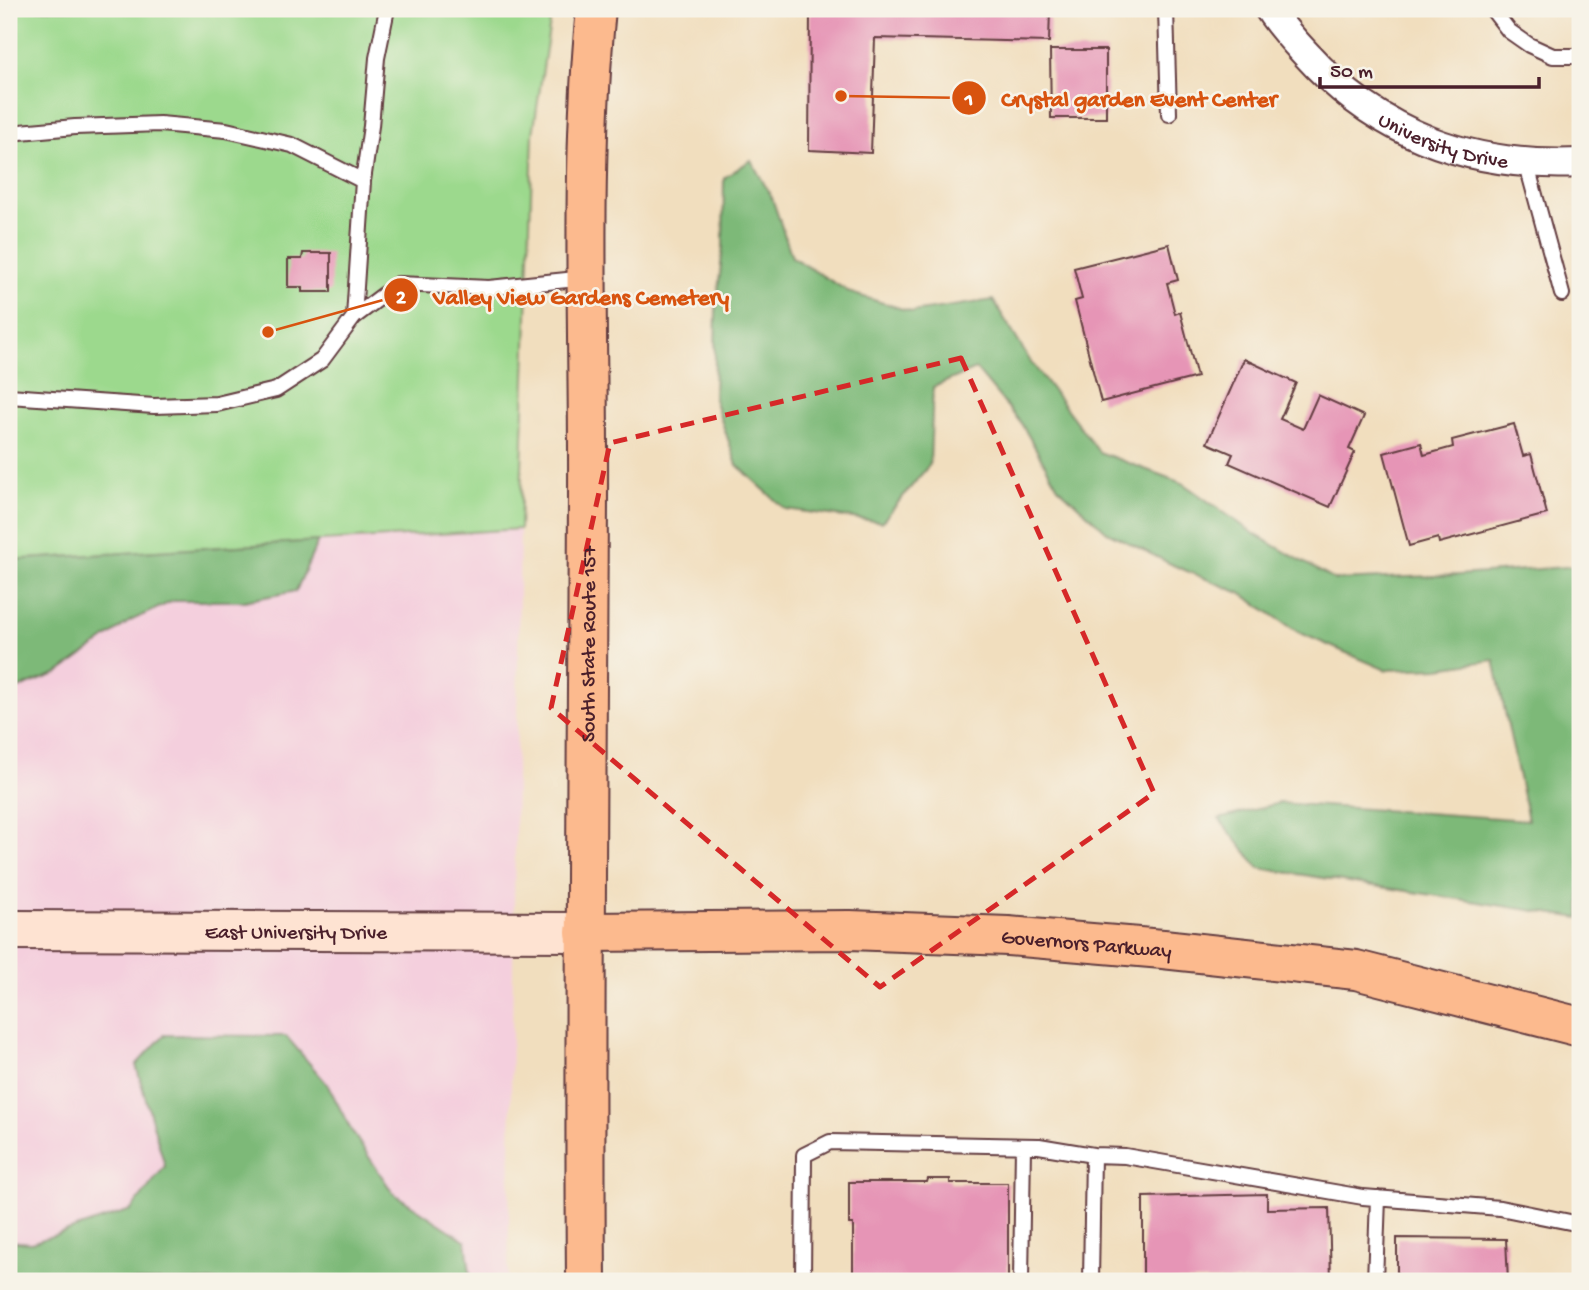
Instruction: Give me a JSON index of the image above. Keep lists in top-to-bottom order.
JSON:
{
  "streets": {
    "main road": ["South State Route 157", "East University Drive", "Governors Parkway"],
    "street": ["University Drive"]
  },
  "crossings": [
    ["South State Route 157", "East University Drive"],
    ["South State Route 157", "Governors Parkway"],
    ["East University Drive", "Governors Parkway"]
  ],
  "places": ["Crystal garden Event Center", "Valley View Gardens Cemetery"],
  "scale_bar": "50 m"
}
